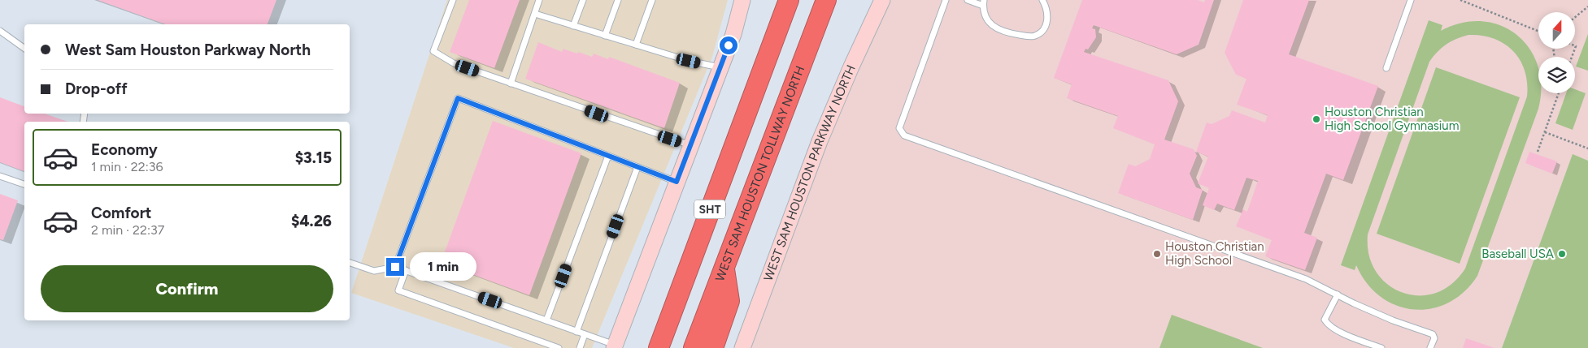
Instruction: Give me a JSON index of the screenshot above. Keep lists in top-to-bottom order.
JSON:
{
  "streets": {
    "highway": ["WEST SAM HOUSTON TOLLWAY NORTH", "SHT"],
    "main road": ["WEST SAM HOUSTON PARKWAY NORTH"]
  },
  "places": ["Houston Christian High School Gymnasium", "Houston Christian High School", "Baseball USA"],
  "north": "top",
  "page": {
    "banner": ["West Sam Houston Parkway North", "Drop-off"],
    "list": [
      {
        "name": "Economy",
        "note": "1 min · 22:36",
        "value": "$3.15"
      },
      {
        "name": "Comfort",
        "note": "2 min · 22:37",
        "value": "$4.26"
      }
    ],
    "bubble": "1 min",
    "buttons": "Confirm"
  }
}
